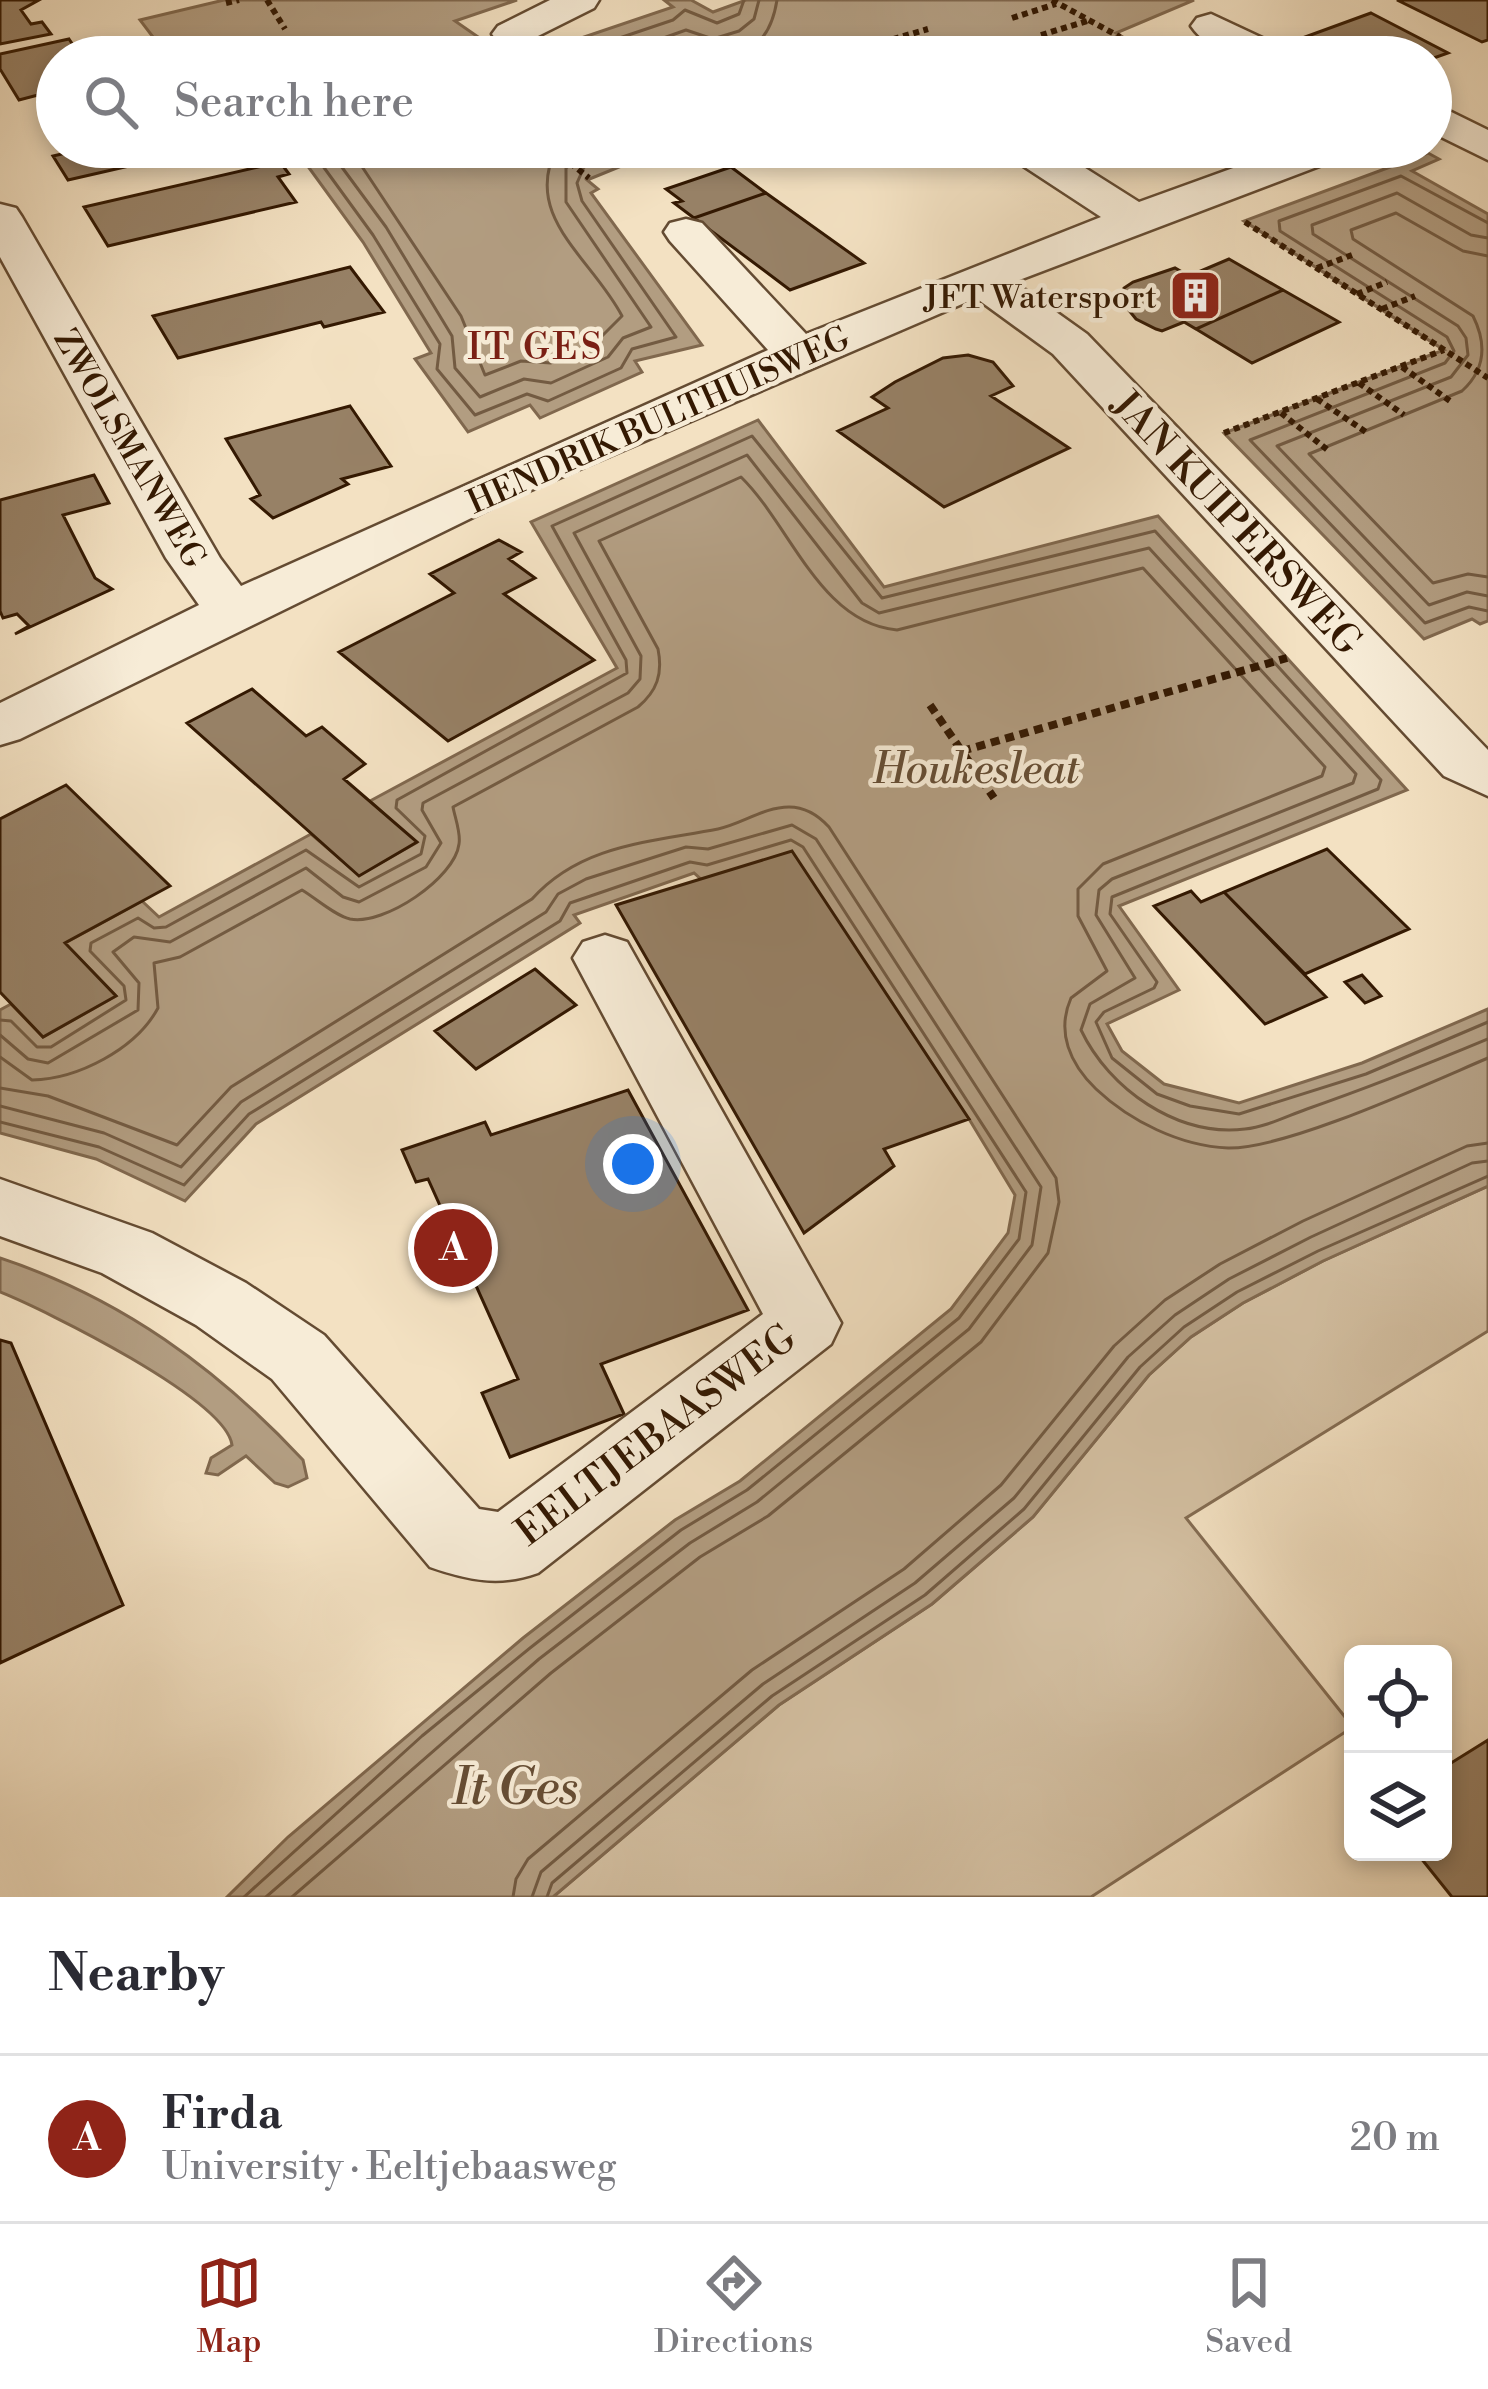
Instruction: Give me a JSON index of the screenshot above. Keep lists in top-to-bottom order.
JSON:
{
  "streets": {
    "street": [
      "HENDRIK BULTHUISWEG",
      "ZWOLSMANWEG",
      "JAN KUIPERSWEG",
      "EELTJEBAASWEG"
    ]
  },
  "crossings": [
    ["HENDRIK BULTHUISWEG", "ZWOLSMANWEG"],
    ["HENDRIK BULTHUISWEG", "JAN KUIPERSWEG"]
  ],
  "districts": ["IT GES"],
  "water": ["Houkesleat", "It Ges"],
  "places": {
    "building": ["JFT Watersport"]
  },
  "page": {
    "search": "Search here",
    "pins": "A",
    "heading": "Nearby",
    "list": [
      {
        "mark": "A",
        "name": "Firda",
        "note": "University · Eeltjebaasweg",
        "value": "20 m"
      }
    ],
    "nav": ["Map", "Directions", "Saved"]
  }
}
